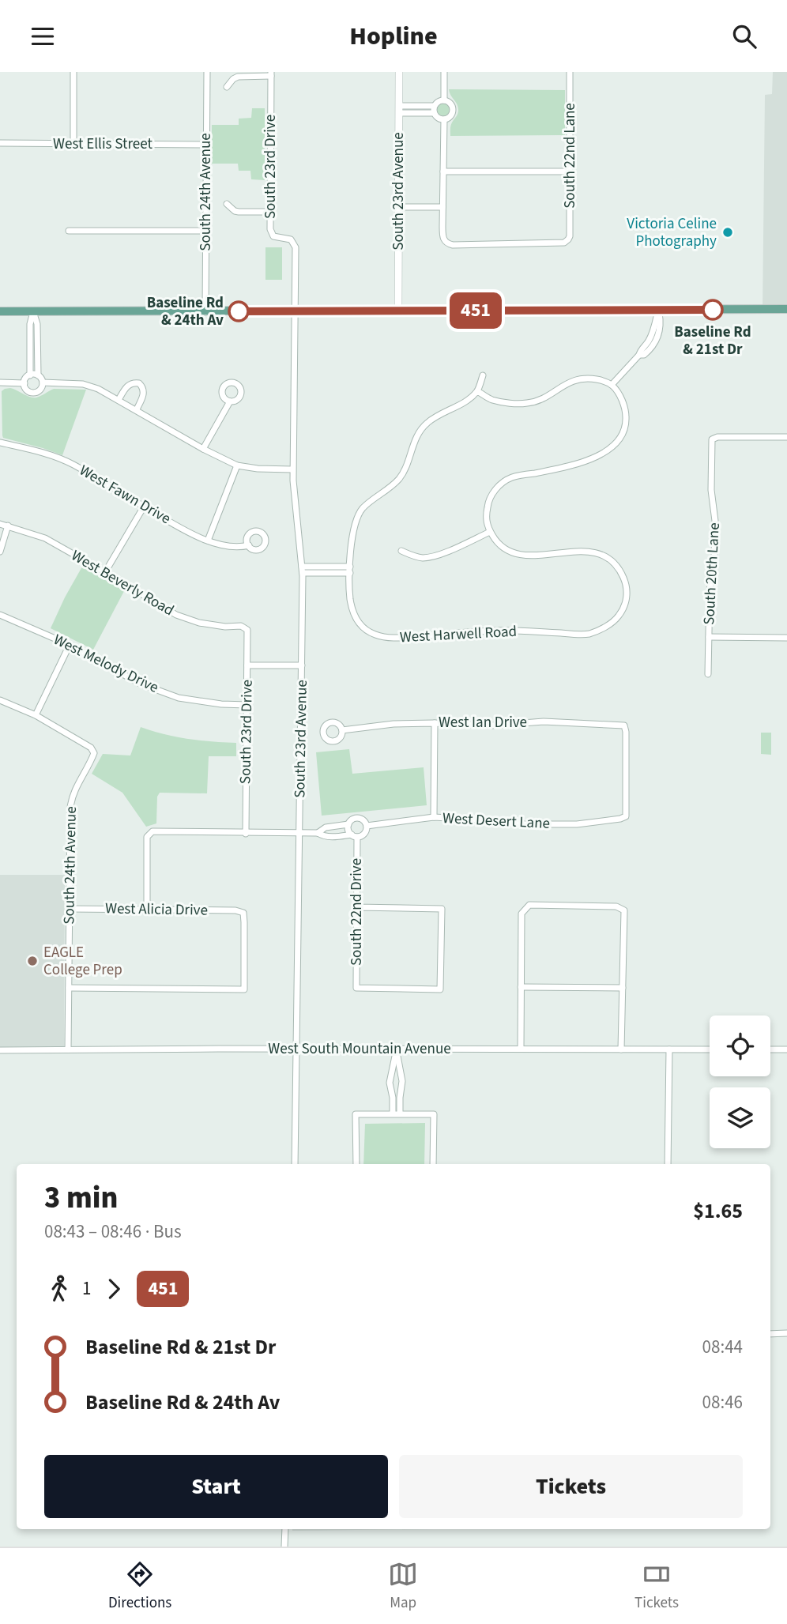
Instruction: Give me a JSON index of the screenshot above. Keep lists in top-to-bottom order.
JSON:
{
  "streets": {
    "street": [
      "West Ellis Street",
      "South 22nd Lane",
      "South 23rd Drive",
      "South 23rd Avenue",
      "South 24th Avenue",
      "West Fawn Drive",
      "South 20th Lane",
      "West Beverly Road",
      "West Harwell Road",
      "West Melody Drive",
      "West Ian Drive",
      "West Desert Lane",
      "West Alicia Drive",
      "South 22nd Drive",
      "West South Mountain Avenue"
    ]
  },
  "crossings": [
    ["West Ellis Street", "South 24th Avenue"],
    ["South 23rd Drive", "South 23rd Avenue"],
    ["South 23rd Drive", "West Beverly Road"],
    ["South 23rd Drive", "West Melody Drive"],
    ["South 23rd Avenue", "West South Mountain Avenue"],
    ["South 24th Avenue", "West Alicia Drive"],
    ["South 24th Avenue", "West South Mountain Avenue"],
    ["West Ian Drive", "West Desert Lane"],
    ["West Desert Lane", "South 22nd Drive"]
  ],
  "places": [
    "Victoria Celine Photography",
    "Baseline Rd & 21st Dr",
    "Baseline Rd & 24th Av",
    "EAGLE College Prep"
  ],
  "lines": ["bus line 451"],
  "page": {
    "header": "Hopline",
    "on_map": "451",
    "heading": ["3 min", "08:43 – 08:46 · Bus", "$1.65"],
    "legs": ["1", "451"],
    "list": [
      {
        "name": "Baseline Rd & 21st Dr",
        "value": "08:44"
      },
      {
        "name": "Baseline Rd & 24th Av",
        "value": "08:46"
      }
    ],
    "buttons": ["Start", "Tickets"],
    "tabs": ["Directions", "Map", "Tickets"]
  }
}
